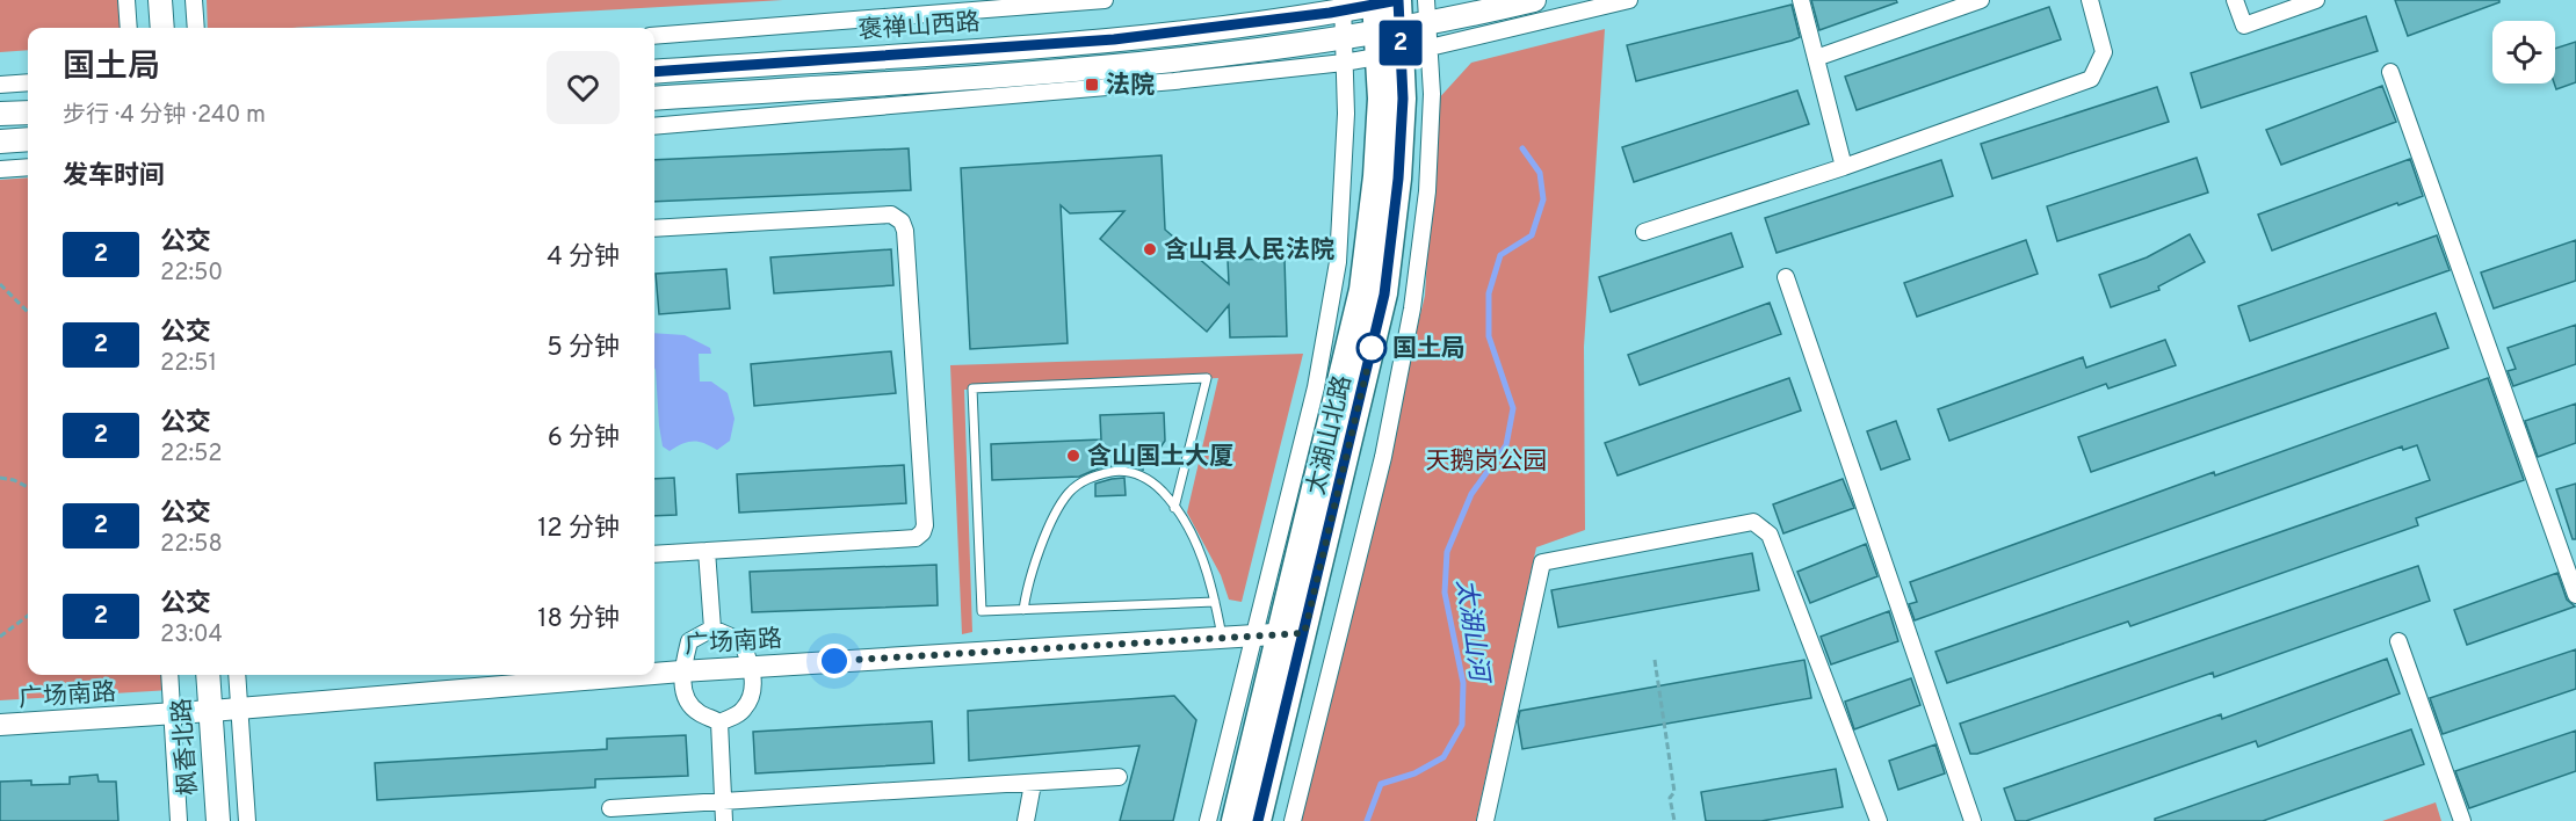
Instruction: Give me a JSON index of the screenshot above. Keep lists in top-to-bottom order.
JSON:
{
  "streets": {
    "main road": ["褒禅山西路", "太湖山北路", "枫香北路"],
    "street": ["广场南路"]
  },
  "crossings": [
    ["褒禅山西路", "太湖山北路"],
    ["太湖山北路", "广场南路"],
    ["广场南路", "枫香北路"]
  ],
  "water": ["太湖山河"],
  "parks": ["天鹅岗公园"],
  "places": {
    "transit": ["法院"],
    "other": ["含山县人民法院", "国土局", "含山国土大厦"]
  },
  "lines": ["bus line 2"],
  "page": {
    "on_map": "2",
    "heading": [
      ["国土局", "步行 · 4 分钟 · 240 m"],
      "发车时间"
    ],
    "list": [
      {
        "mark": "2",
        "name": "公交",
        "note": "22:50",
        "value": "4 分钟"
      },
      {
        "mark": "2",
        "name": "公交",
        "note": "22:51",
        "value": "5 分钟"
      },
      {
        "mark": "2",
        "name": "公交",
        "note": "22:52",
        "value": "6 分钟"
      },
      {
        "mark": "2",
        "name": "公交",
        "note": "22:58",
        "value": "12 分钟"
      },
      {
        "mark": "2",
        "name": "公交",
        "note": "23:04",
        "value": "18 分钟"
      }
    ]
  }
}
